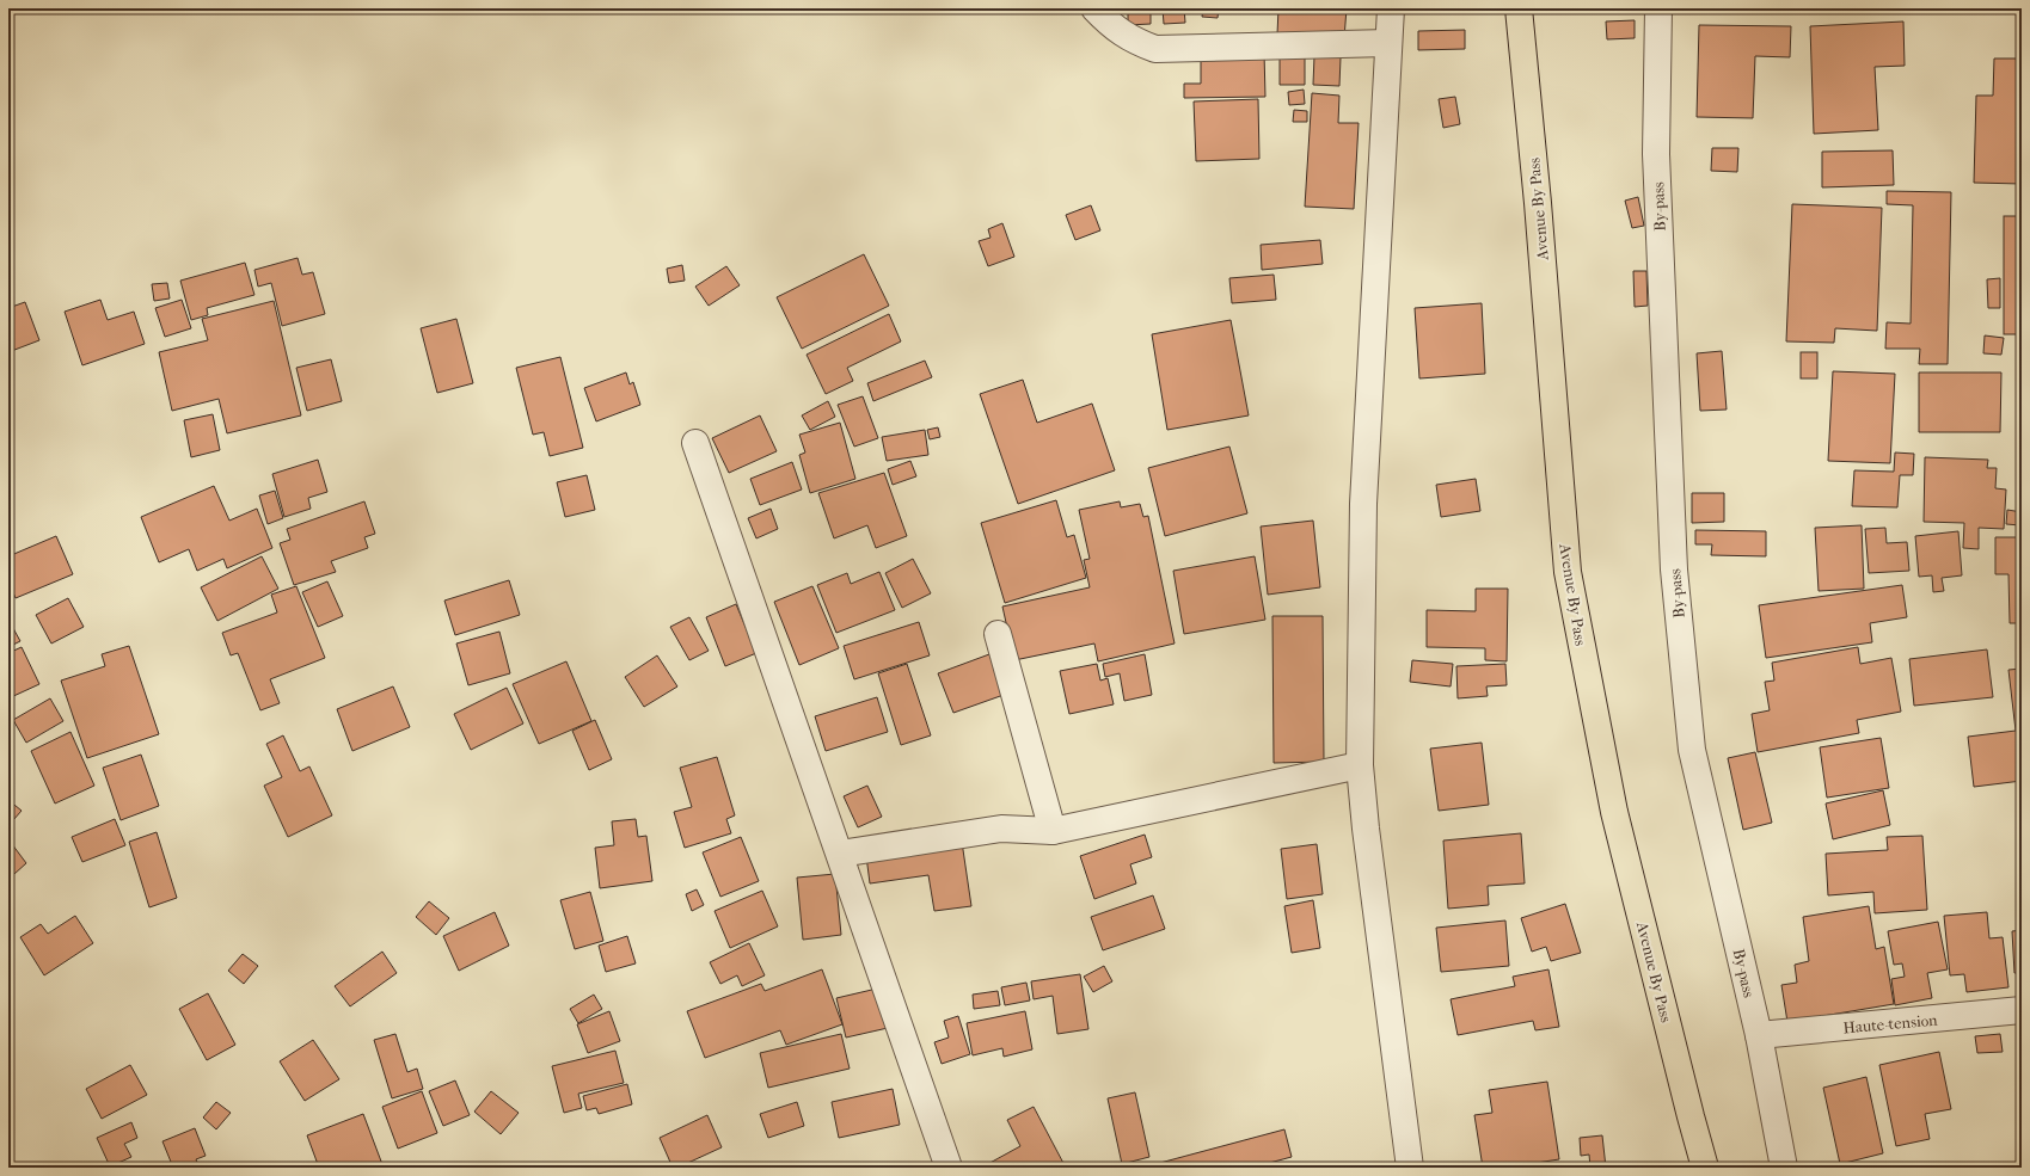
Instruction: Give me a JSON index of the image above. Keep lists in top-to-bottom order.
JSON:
{
  "streets": {
    "highway": ["Avenue By Pass"],
    "street": ["By-pass", "Haute-tension"]
  },
  "crossings": [
    ["By-pass", "Haute-tension"]
  ]
}
